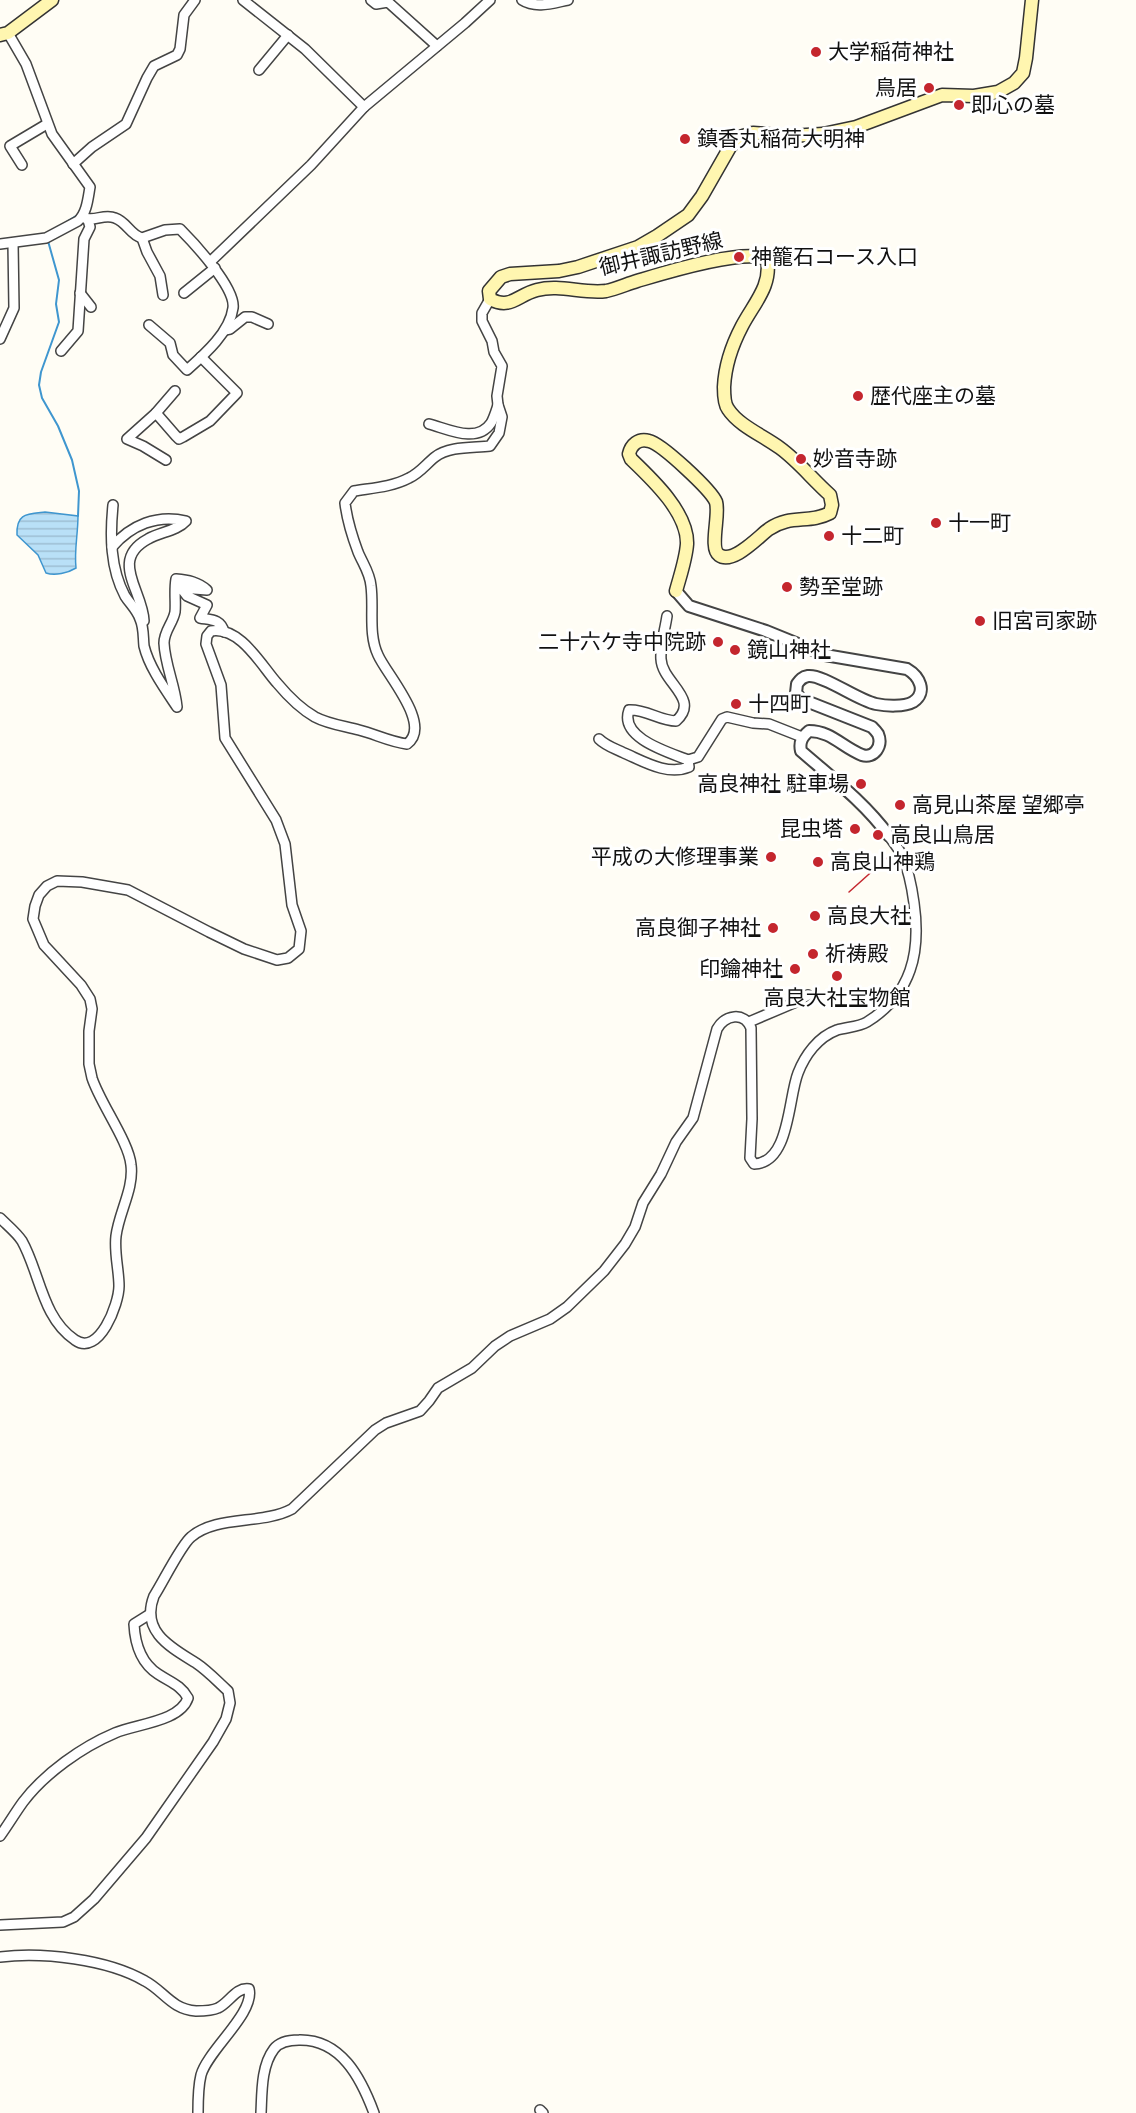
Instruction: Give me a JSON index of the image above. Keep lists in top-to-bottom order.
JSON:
{
  "streets": {
    "main road": ["御井諏訪野線"]
  },
  "places": [
    "大学稲荷神社",
    "鳥居",
    "即心の墓",
    "鎮香丸稲荷大明神",
    "神籠石コース入口",
    "歴代座主の墓",
    "妙音寺跡",
    "十一町",
    "十二町",
    "勢至堂跡",
    "旧宮司家跡",
    "二十六ケ寺中院跡",
    "鏡山神社",
    "十四町",
    "高良神社 駐車場",
    "高見山茶屋 望郷亭",
    "昆虫塔",
    "高良山鳥居",
    "平成の大修理事業",
    "高良山神鶏",
    "高良大社",
    "高良御子神社",
    "祈祷殿",
    "印鑰神社",
    "高良大社宝物館"
  ]
}
